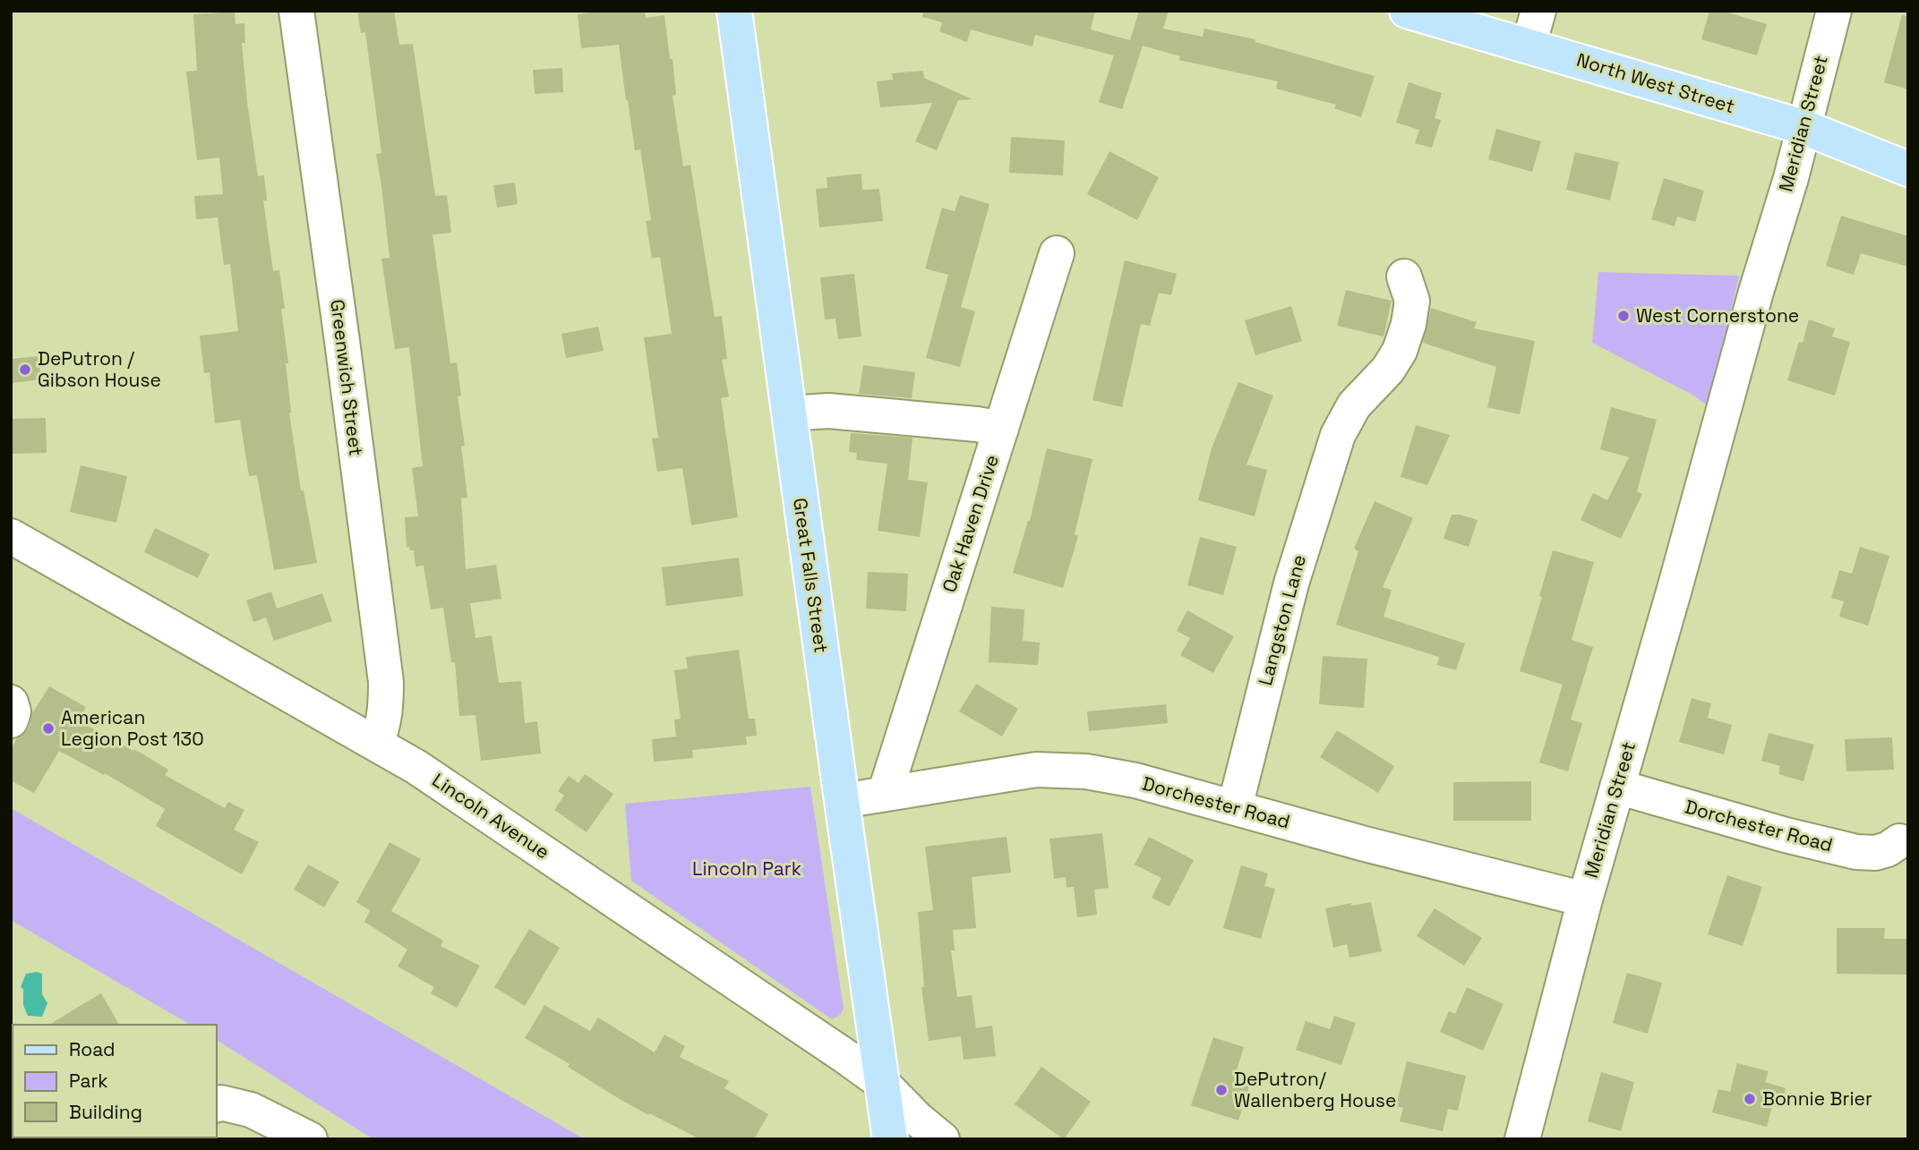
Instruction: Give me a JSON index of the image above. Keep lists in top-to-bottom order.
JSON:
{
  "streets": {
    "main road": ["North West Street", "Great Falls Street"],
    "street": [
      "Meridian Street",
      "Greenwich Street",
      "Oak Haven Drive",
      "Langston Lane",
      "Dorchester Road",
      "Lincoln Avenue"
    ]
  },
  "crossings": [
    ["North West Street", "Meridian Street"],
    ["Meridian Street", "Dorchester Road"],
    ["Greenwich Street", "Lincoln Avenue"],
    ["Oak Haven Drive", "Dorchester Road"],
    ["Great Falls Street", "Dorchester Road"],
    ["Great Falls Street", "Lincoln Avenue"],
    ["Langston Lane", "Dorchester Road"]
  ],
  "parks": ["Lincoln Park"],
  "places": [
    "West Cornerstone",
    "DePutron / Gibson House",
    "American Legion Post 130",
    "DePutron/ Wallenberg House",
    "Bonnie Brier"
  ],
  "legend": ["Road", "Park", "Building"]
}
